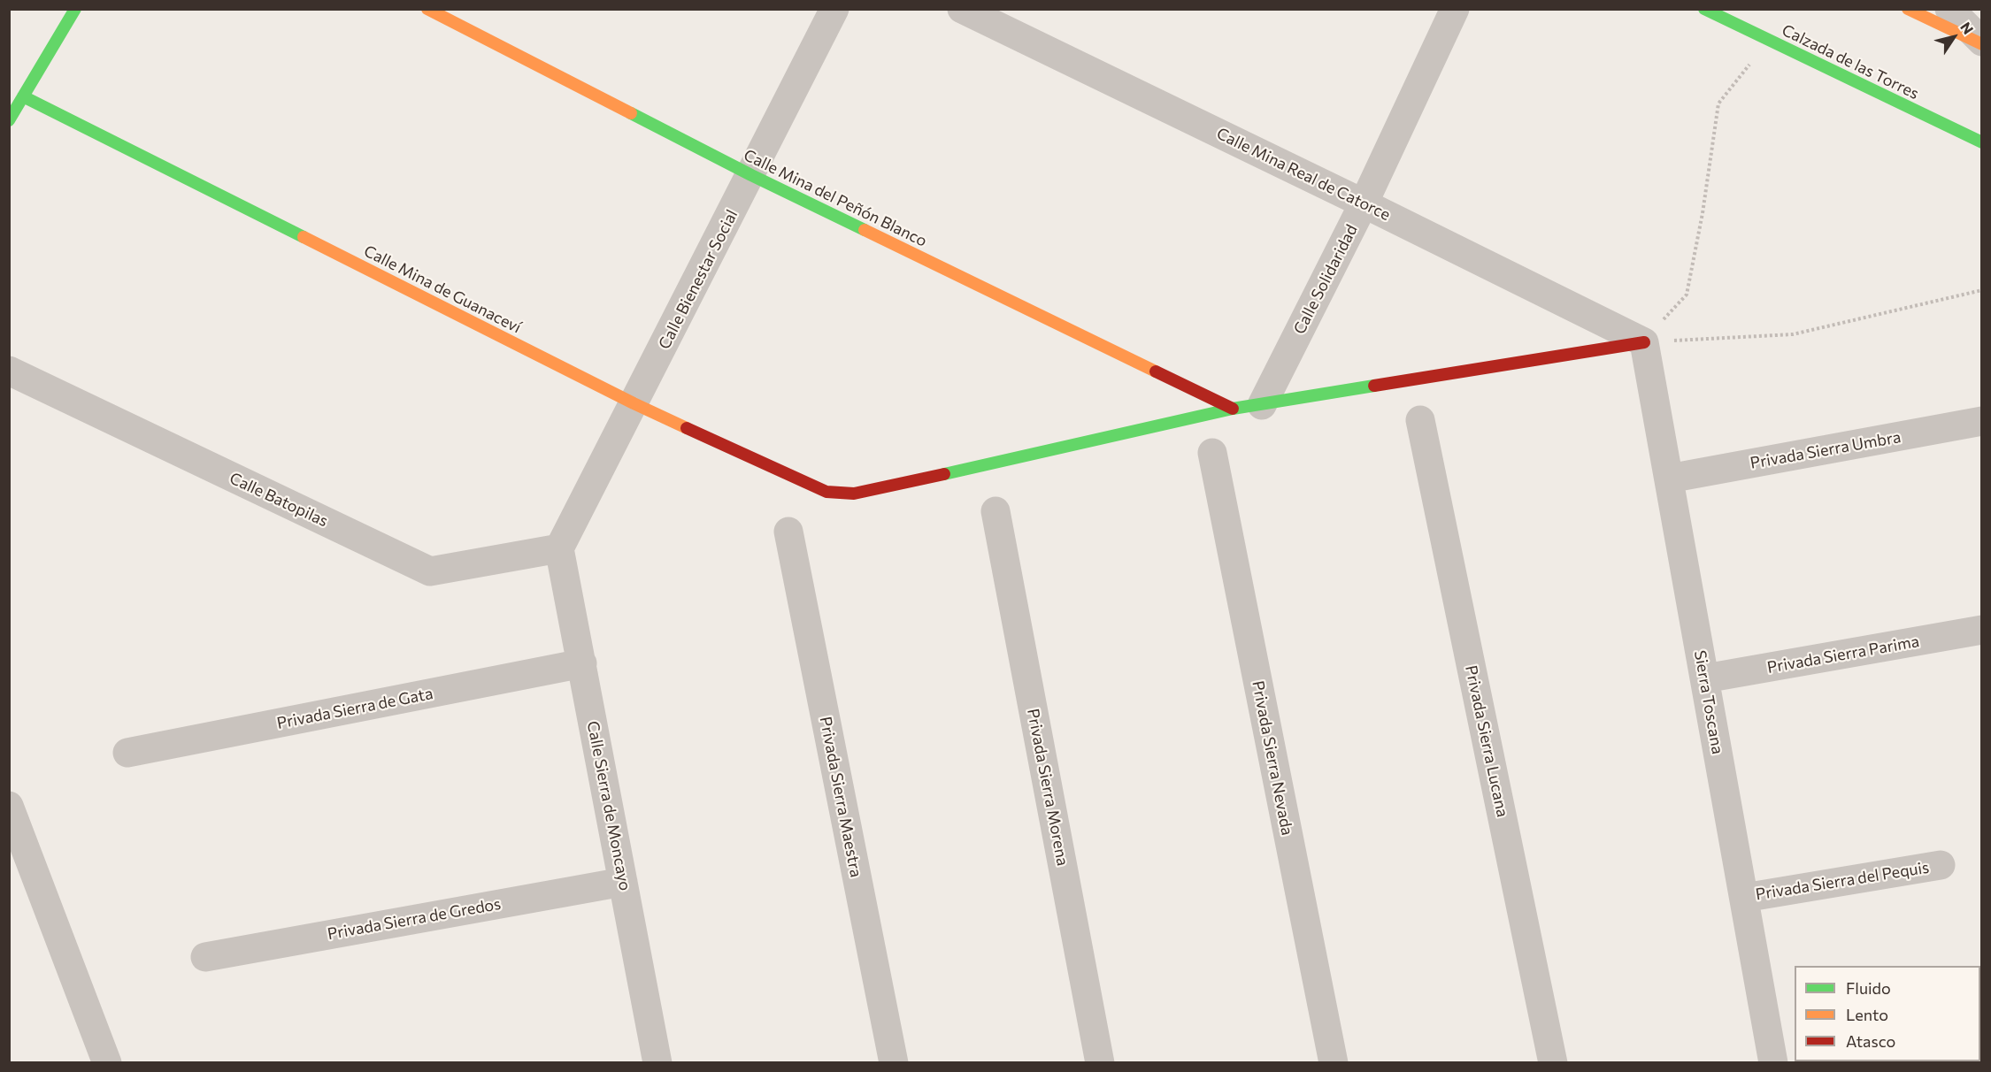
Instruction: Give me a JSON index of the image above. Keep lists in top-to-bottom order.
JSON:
{
  "streets": {
    "street": [
      "Calzada de las Torres",
      "Calle Mina Real de Catorce",
      "Calle Mina del Peñón Blanco",
      "Calle Bienestar Social",
      "Calle Solidaridad",
      "Calle Mina de Guanaceví",
      "Privada Sierra Umbra",
      "Calle Batopilas",
      "Privada Sierra Parima",
      "Sierra Toscana",
      "Privada Sierra de Gata",
      "Privada Sierra Lucana",
      "Privada Sierra Nevada",
      "Privada Sierra Morena",
      "Privada Sierra Maestra",
      "Calle Sierra de Moncayo",
      "Privada Sierra del Pequis",
      "Privada Sierra de Gredos"
    ]
  },
  "crossings": [
    ["Calle Mina Real de Catorce", "Calle Solidaridad"],
    ["Calle Mina Real de Catorce", "Calle Mina de Guanaceví"],
    ["Calle Mina Real de Catorce", "Sierra Toscana"],
    ["Calle Mina del Peñón Blanco", "Calle Bienestar Social"],
    ["Calle Mina del Peñón Blanco", "Calle Mina de Guanaceví"],
    ["Calle Bienestar Social", "Calle Mina de Guanaceví"],
    ["Calle Bienestar Social", "Calle Batopilas"],
    ["Calle Bienestar Social", "Calle Sierra de Moncayo"],
    ["Calle Solidaridad", "Calle Mina de Guanaceví"],
    ["Calle Mina de Guanaceví", "Sierra Toscana"],
    ["Privada Sierra Umbra", "Sierra Toscana"],
    ["Calle Batopilas", "Calle Sierra de Moncayo"],
    ["Privada Sierra Parima", "Sierra Toscana"],
    ["Sierra Toscana", "Privada Sierra del Pequis"],
    ["Privada Sierra de Gata", "Calle Sierra de Moncayo"],
    ["Calle Sierra de Moncayo", "Privada Sierra de Gredos"]
  ],
  "legend": ["Fluido", "Lento", "Atasco"],
  "north": "top right"
}
